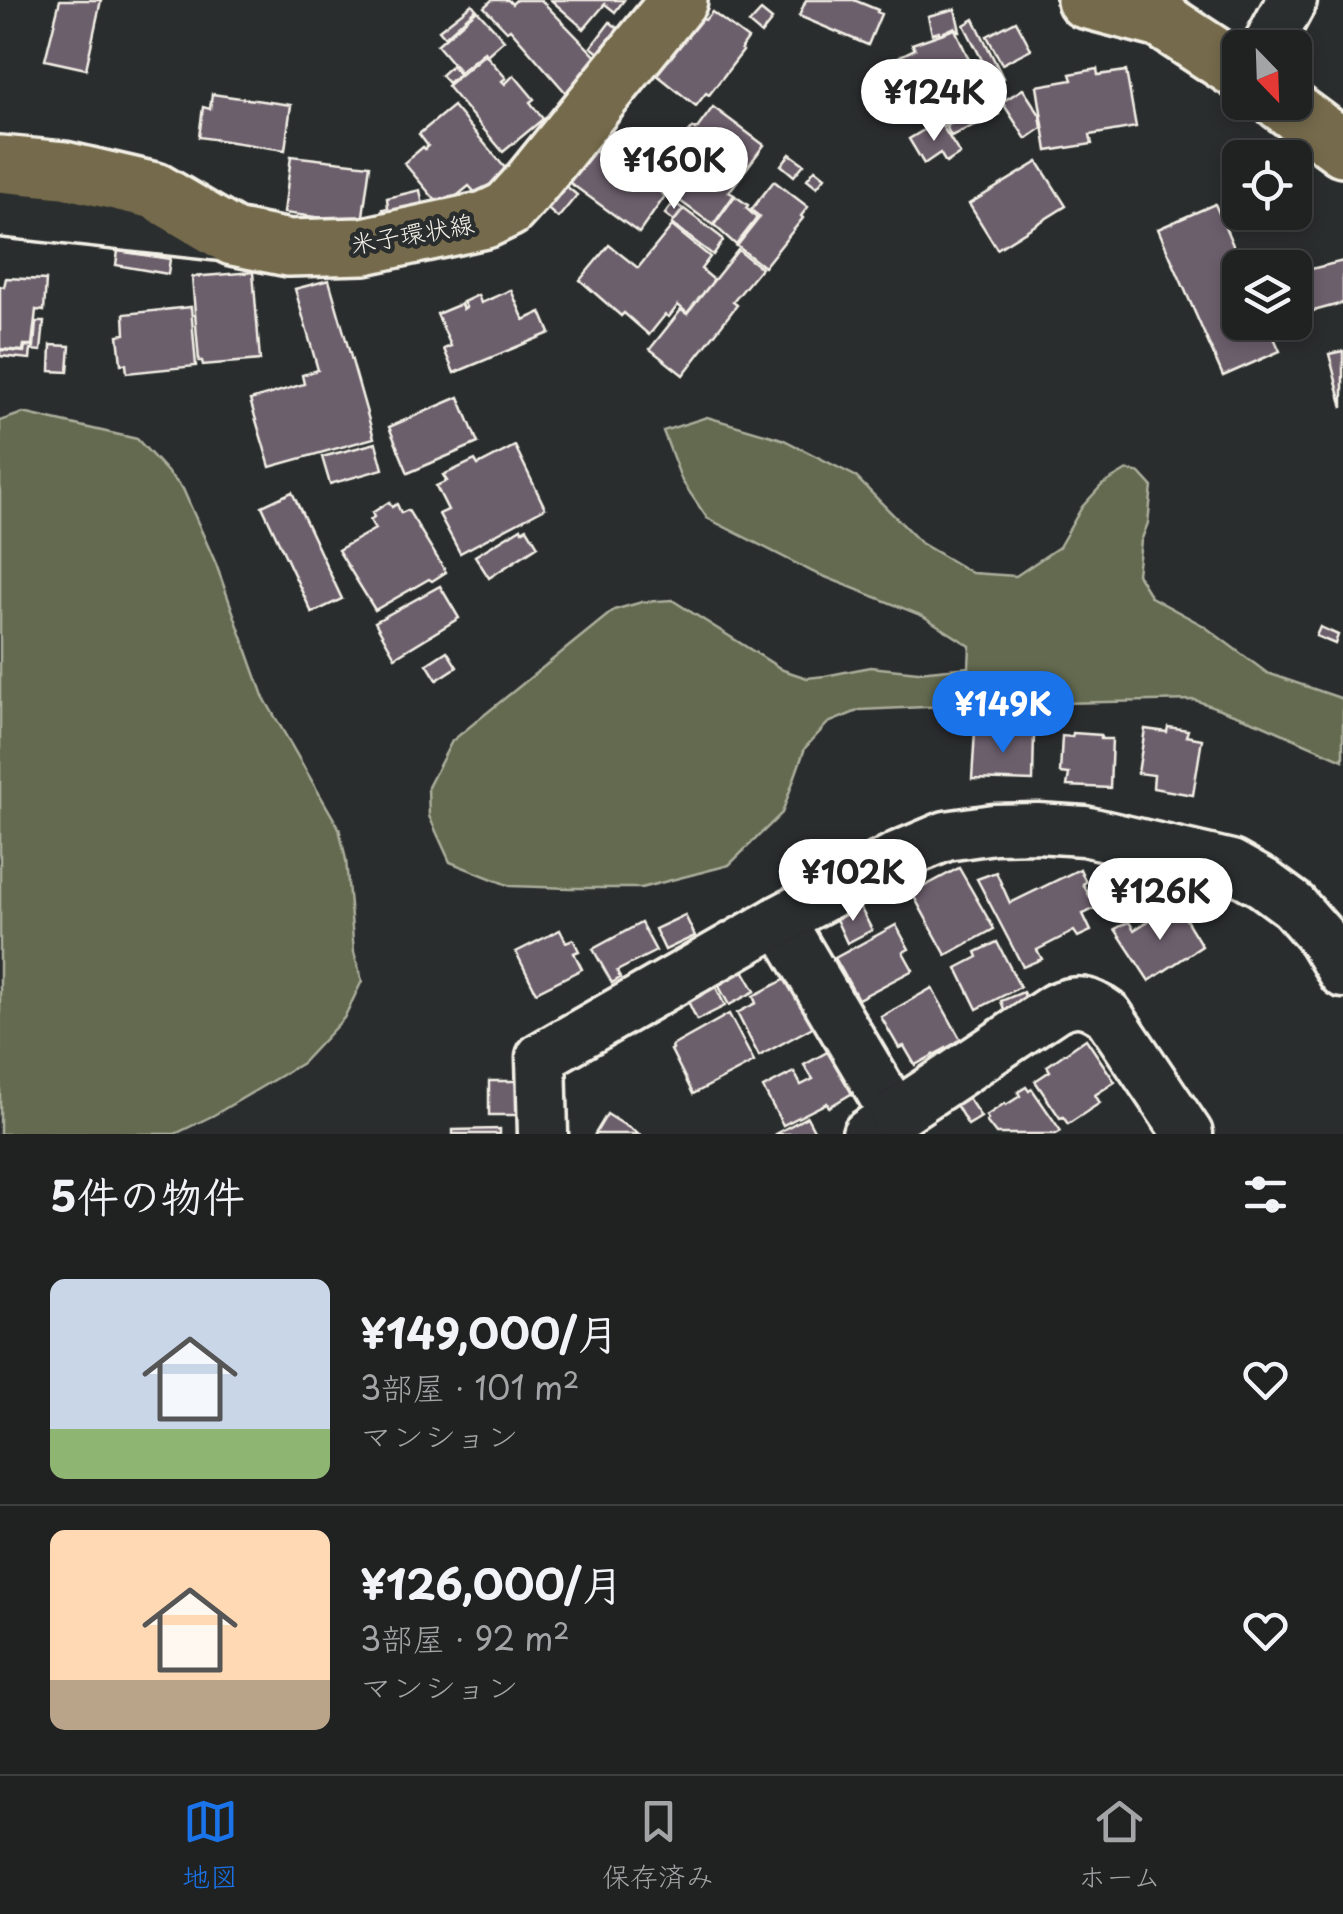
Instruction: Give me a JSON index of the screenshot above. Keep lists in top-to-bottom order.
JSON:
{
  "streets": {
    "main road": ["米子環状線"]
  },
  "north": "bottom right",
  "page": {
    "price": [
      "¥124K",
      "¥160K",
      "¥149K",
      "¥102K",
      "¥126K"
    ],
    "heading": "5件の物件",
    "list": [
      {
        "name": "¥149,000/月",
        "note": "3部屋 · 101 m² · マンション"
      },
      {
        "name": "¥126,000/月",
        "note": "3部屋 · 92 m² · マンション"
      }
    ],
    "tabs": ["地図", "保存済み", "ホーム"]
  }
}
